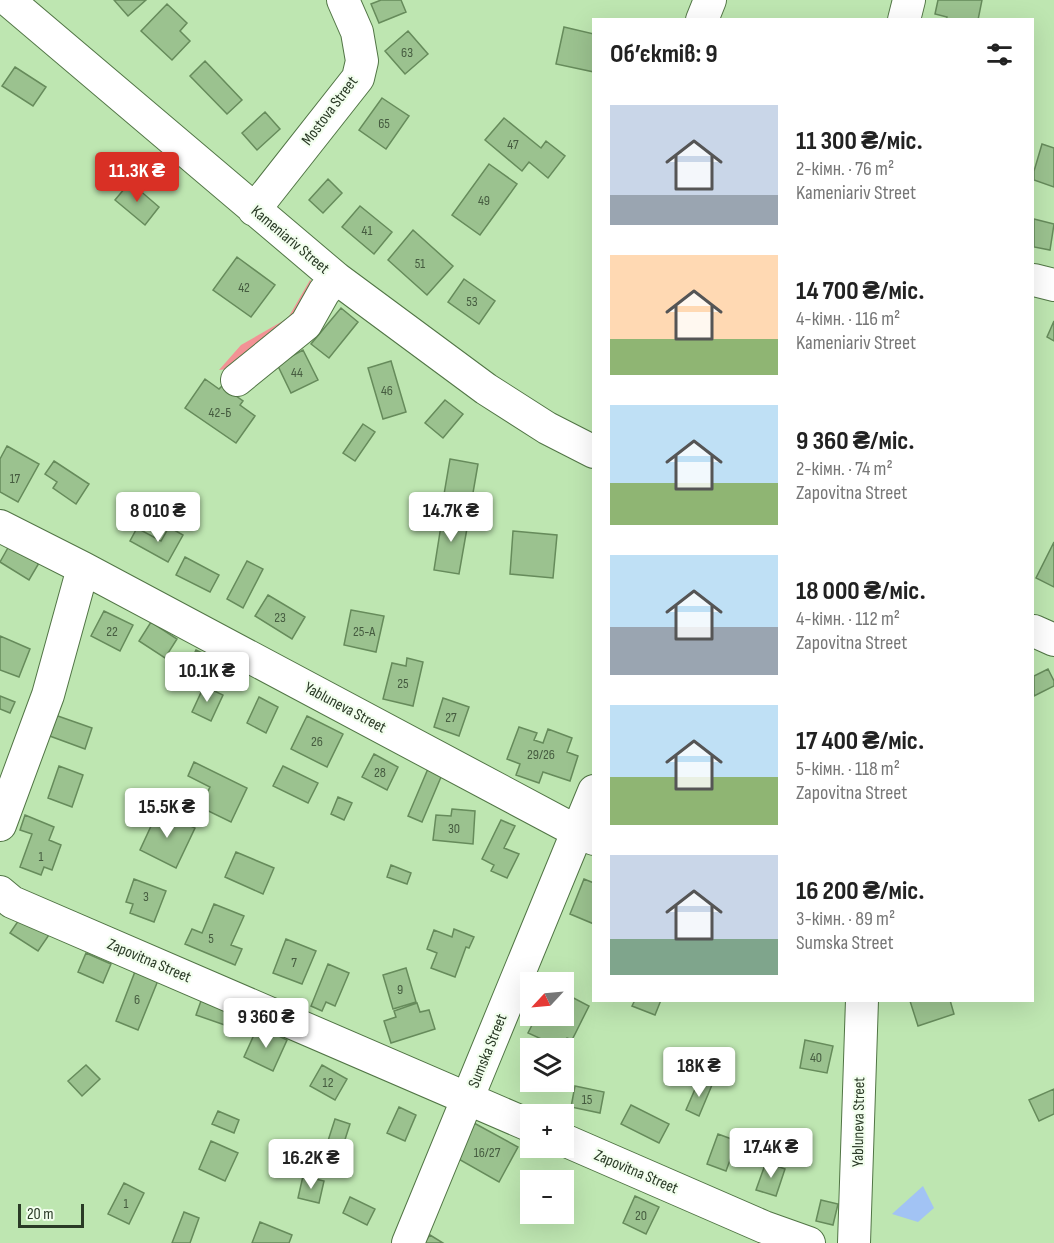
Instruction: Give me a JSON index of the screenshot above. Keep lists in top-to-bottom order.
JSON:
{
  "streets": {
    "street": [
      "Mostova Street",
      "Kameniariv Street",
      "Yabluneva Street",
      "Zapovitna Street",
      "Sumska Street"
    ]
  },
  "crossings": [
    ["Mostova Street", "Kameniariv Street"],
    ["Yabluneva Street", "Sumska Street"],
    ["Zapovitna Street", "Sumska Street"]
  ],
  "house_numbers": [
    "63",
    "65",
    "47",
    "49",
    "41",
    "51",
    "42",
    "53",
    "44",
    "46",
    "42-Б",
    "17",
    "23",
    "22",
    "25-А",
    "25",
    "27",
    "26",
    "29/26",
    "28",
    "30",
    "1",
    "3",
    "5",
    "7",
    "9",
    "6",
    "40",
    "12",
    "15",
    "16/27",
    "1",
    "20"
  ],
  "scale_bar": "20 m",
  "north": "bottom left",
  "page": {
    "heading": "Об’єктів: 9",
    "list": [
      {
        "name": "11 300 ₴/міс.",
        "note": "2-кімн. · 76 m² · Kameniariv Street"
      },
      {
        "name": "14 700 ₴/міс.",
        "note": "4-кімн. · 116 m² · Kameniariv Street"
      },
      {
        "name": "9 360 ₴/міс.",
        "note": "2-кімн. · 74 m² · Zapovitna Street"
      },
      {
        "name": "18 000 ₴/міс.",
        "note": "4-кімн. · 112 m² · Zapovitna Street"
      },
      {
        "name": "17 400 ₴/міс.",
        "note": "5-кімн. · 118 m² · Zapovitna Street"
      },
      {
        "name": "16 200 ₴/міс.",
        "note": "3-кімн. · 89 m² · Sumska Street"
      }
    ],
    "price": [
      "11.3K ₴",
      "8 010 ₴",
      "14.7K ₴",
      "10.1K ₴",
      "15.5K ₴",
      "9 360 ₴",
      "18K ₴",
      "17.4K ₴",
      "16.2K ₴"
    ],
    "map_buttons": ["+", "−"],
    "scale": "20 m"
  }
}
